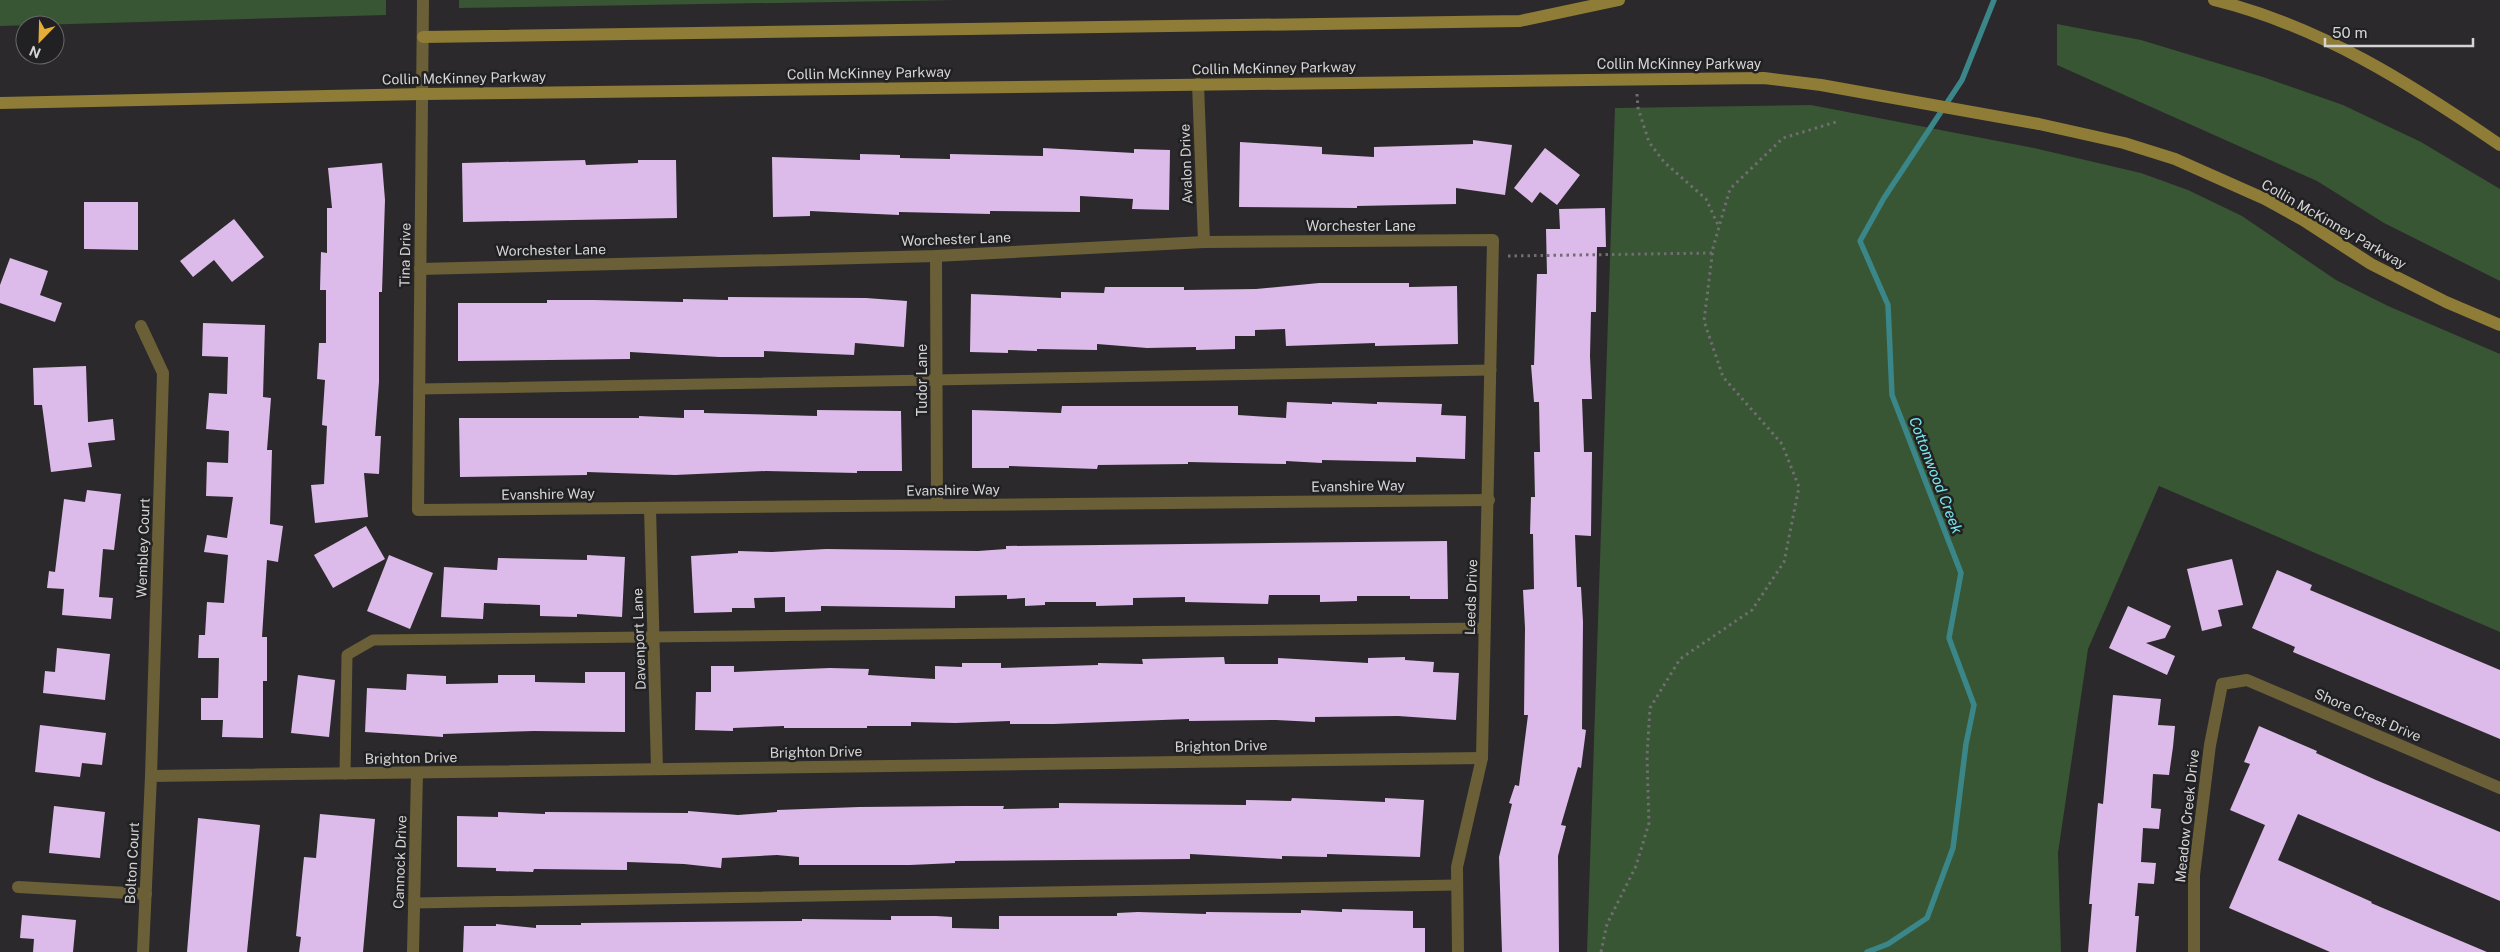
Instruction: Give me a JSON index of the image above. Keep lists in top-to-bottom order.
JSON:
{
  "streets": {
    "street": [
      "Collin McKinney Parkway",
      "Avalon Drive",
      "Worchester Lane",
      "Tina Drive",
      "Tudor Lane",
      "Evanshire Way",
      "Wembley Court",
      "Leeds Drive",
      "Davenport Lane",
      "Shore Crest Drive",
      "Brighton Drive",
      "Meadow Creek Drive",
      "Cannock Drive",
      "Bolton Court"
    ]
  },
  "crossings": [
    ["Collin McKinney Parkway", "Avalon Drive"],
    ["Collin McKinney Parkway", "Tina Drive"],
    ["Avalon Drive", "Worchester Lane"],
    ["Worchester Lane", "Tina Drive"],
    ["Worchester Lane", "Tudor Lane"],
    ["Worchester Lane", "Leeds Drive"],
    ["Tina Drive", "Evanshire Way"],
    ["Tudor Lane", "Evanshire Way"],
    ["Evanshire Way", "Leeds Drive"],
    ["Evanshire Way", "Davenport Lane"],
    ["Wembley Court", "Brighton Drive"],
    ["Wembley Court", "Bolton Court"],
    ["Leeds Drive", "Brighton Drive"],
    ["Davenport Lane", "Brighton Drive"],
    ["Shore Crest Drive", "Meadow Creek Drive"],
    ["Brighton Drive", "Cannock Drive"],
    ["Brighton Drive", "Bolton Court"]
  ],
  "water": ["Cottonwood Creek"],
  "scale_bar": "50 m",
  "north": "bottom left"
}
